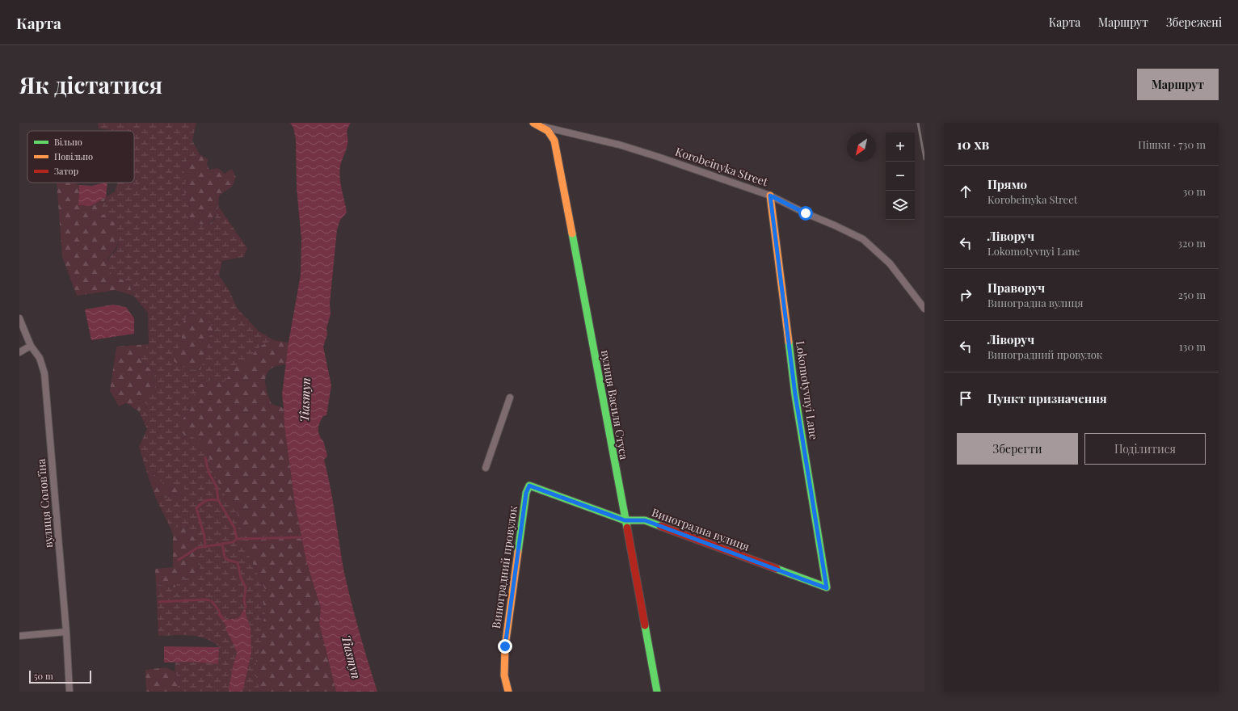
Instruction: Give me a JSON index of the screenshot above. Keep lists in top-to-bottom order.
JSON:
{
  "streets": {
    "street": [
      "Korobeinyka Street",
      "Lokomotyvnyi Lane",
      "вулиця Василя Стуса",
      "вулиця Солов'їна",
      "Виноградна вулиця",
      "Виноградний провулок"
    ]
  },
  "crossings": [
    ["Korobeinyka Street", "Lokomotyvnyi Lane"],
    ["Korobeinyka Street", "вулиця Василя Стуса"],
    ["Lokomotyvnyi Lane", "Виноградна вулиця"],
    ["вулиця Василя Стуса", "Виноградна вулиця"],
    ["Виноградна вулиця", "Виноградний провулок"]
  ],
  "water": ["Tiasmyn"],
  "legend": ["Вільно", "Повільно", "Затор"],
  "scale_bar": "50 m",
  "north": "bottom left",
  "page": {
    "header": "Карта",
    "nav": ["Карта", "Маршрут", "Збережені"],
    "buttons": [
      "Маршрут",
      ["Зберегти", "Поділитися"]
    ],
    "title": "Як дістатися",
    "heading": ["10 хв", "Пішки · 730 m"],
    "map_buttons": ["+", "−"],
    "list": [
      ["Прямо", "Korobeinyka Street", "30 m"],
      ["Ліворуч", "Lokomotyvnyi Lane", "320 m"],
      ["Праворуч", "Виноградна вулиця", "250 m"],
      ["Ліворуч", "Виноградний провулок", "130 m"],
      "Пункт призначення"
    ],
    "scale": "50 m"
  }
}
